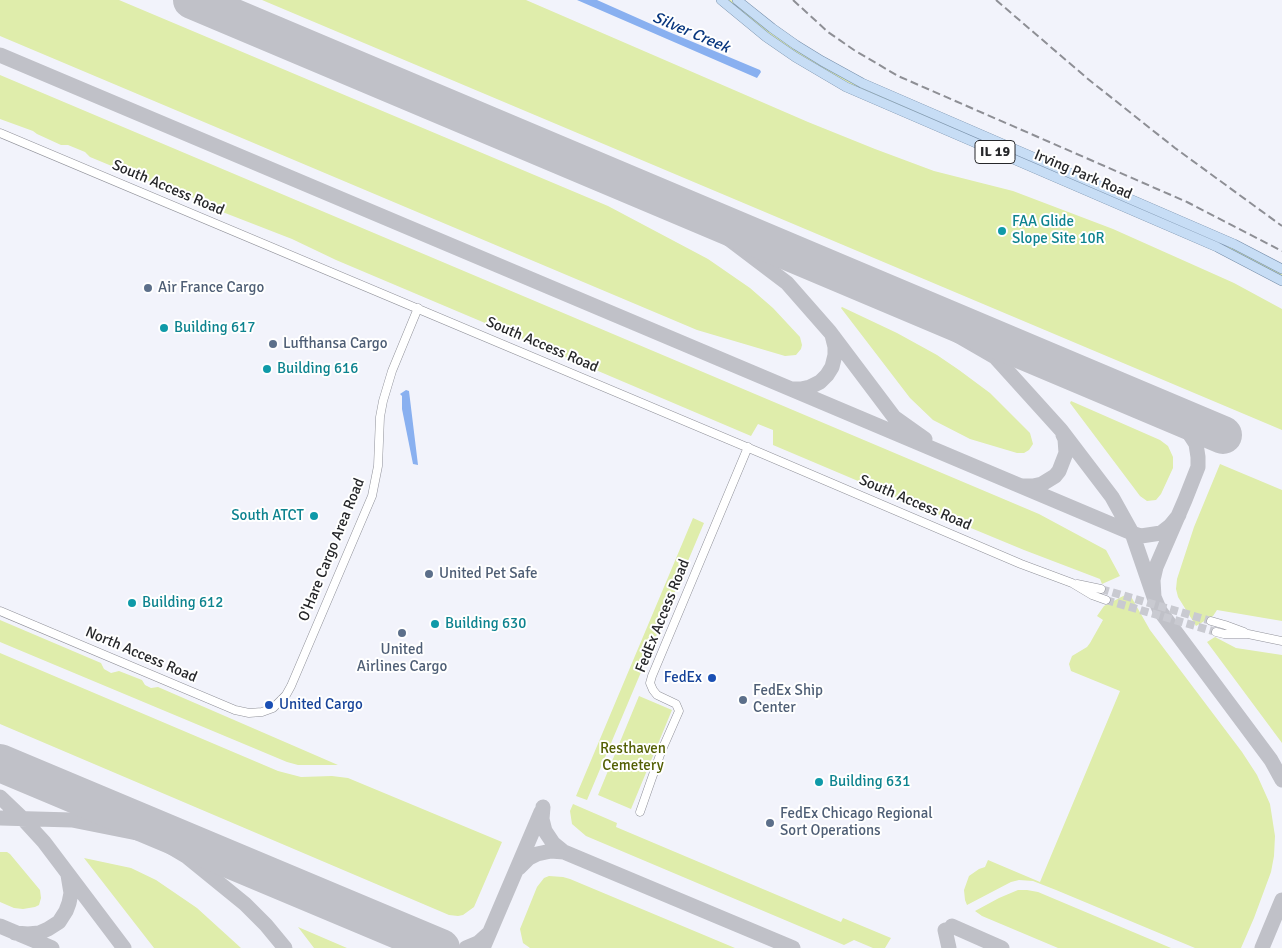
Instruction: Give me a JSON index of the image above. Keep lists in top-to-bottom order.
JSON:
{
  "streets": {
    "main road": ["IL 19", "Irving Park Road"],
    "street": [
      "South Access Road",
      "O'Hare Cargo Area Road",
      "FedEx Access Road",
      "North Access Road"
    ]
  },
  "crossings": [
    ["South Access Road", "O'Hare Cargo Area Road"],
    ["South Access Road", "FedEx Access Road"],
    ["O'Hare Cargo Area Road", "North Access Road"]
  ],
  "water": ["Silver Creek"],
  "parks": ["Resthaven Cemetery"],
  "places": [
    "FAA Glide Slope Site 10R",
    "Air France Cargo",
    "Building 617",
    "Lufthansa Cargo",
    "Building 616",
    "South ATCT",
    "United Pet Safe",
    "Building 612",
    "Building 630",
    "United Airlines Cargo",
    "FedEx",
    "FedEx Ship Center",
    "United Cargo",
    "Building 631",
    "FedEx Chicago Regional Sort Operations"
  ]
}
